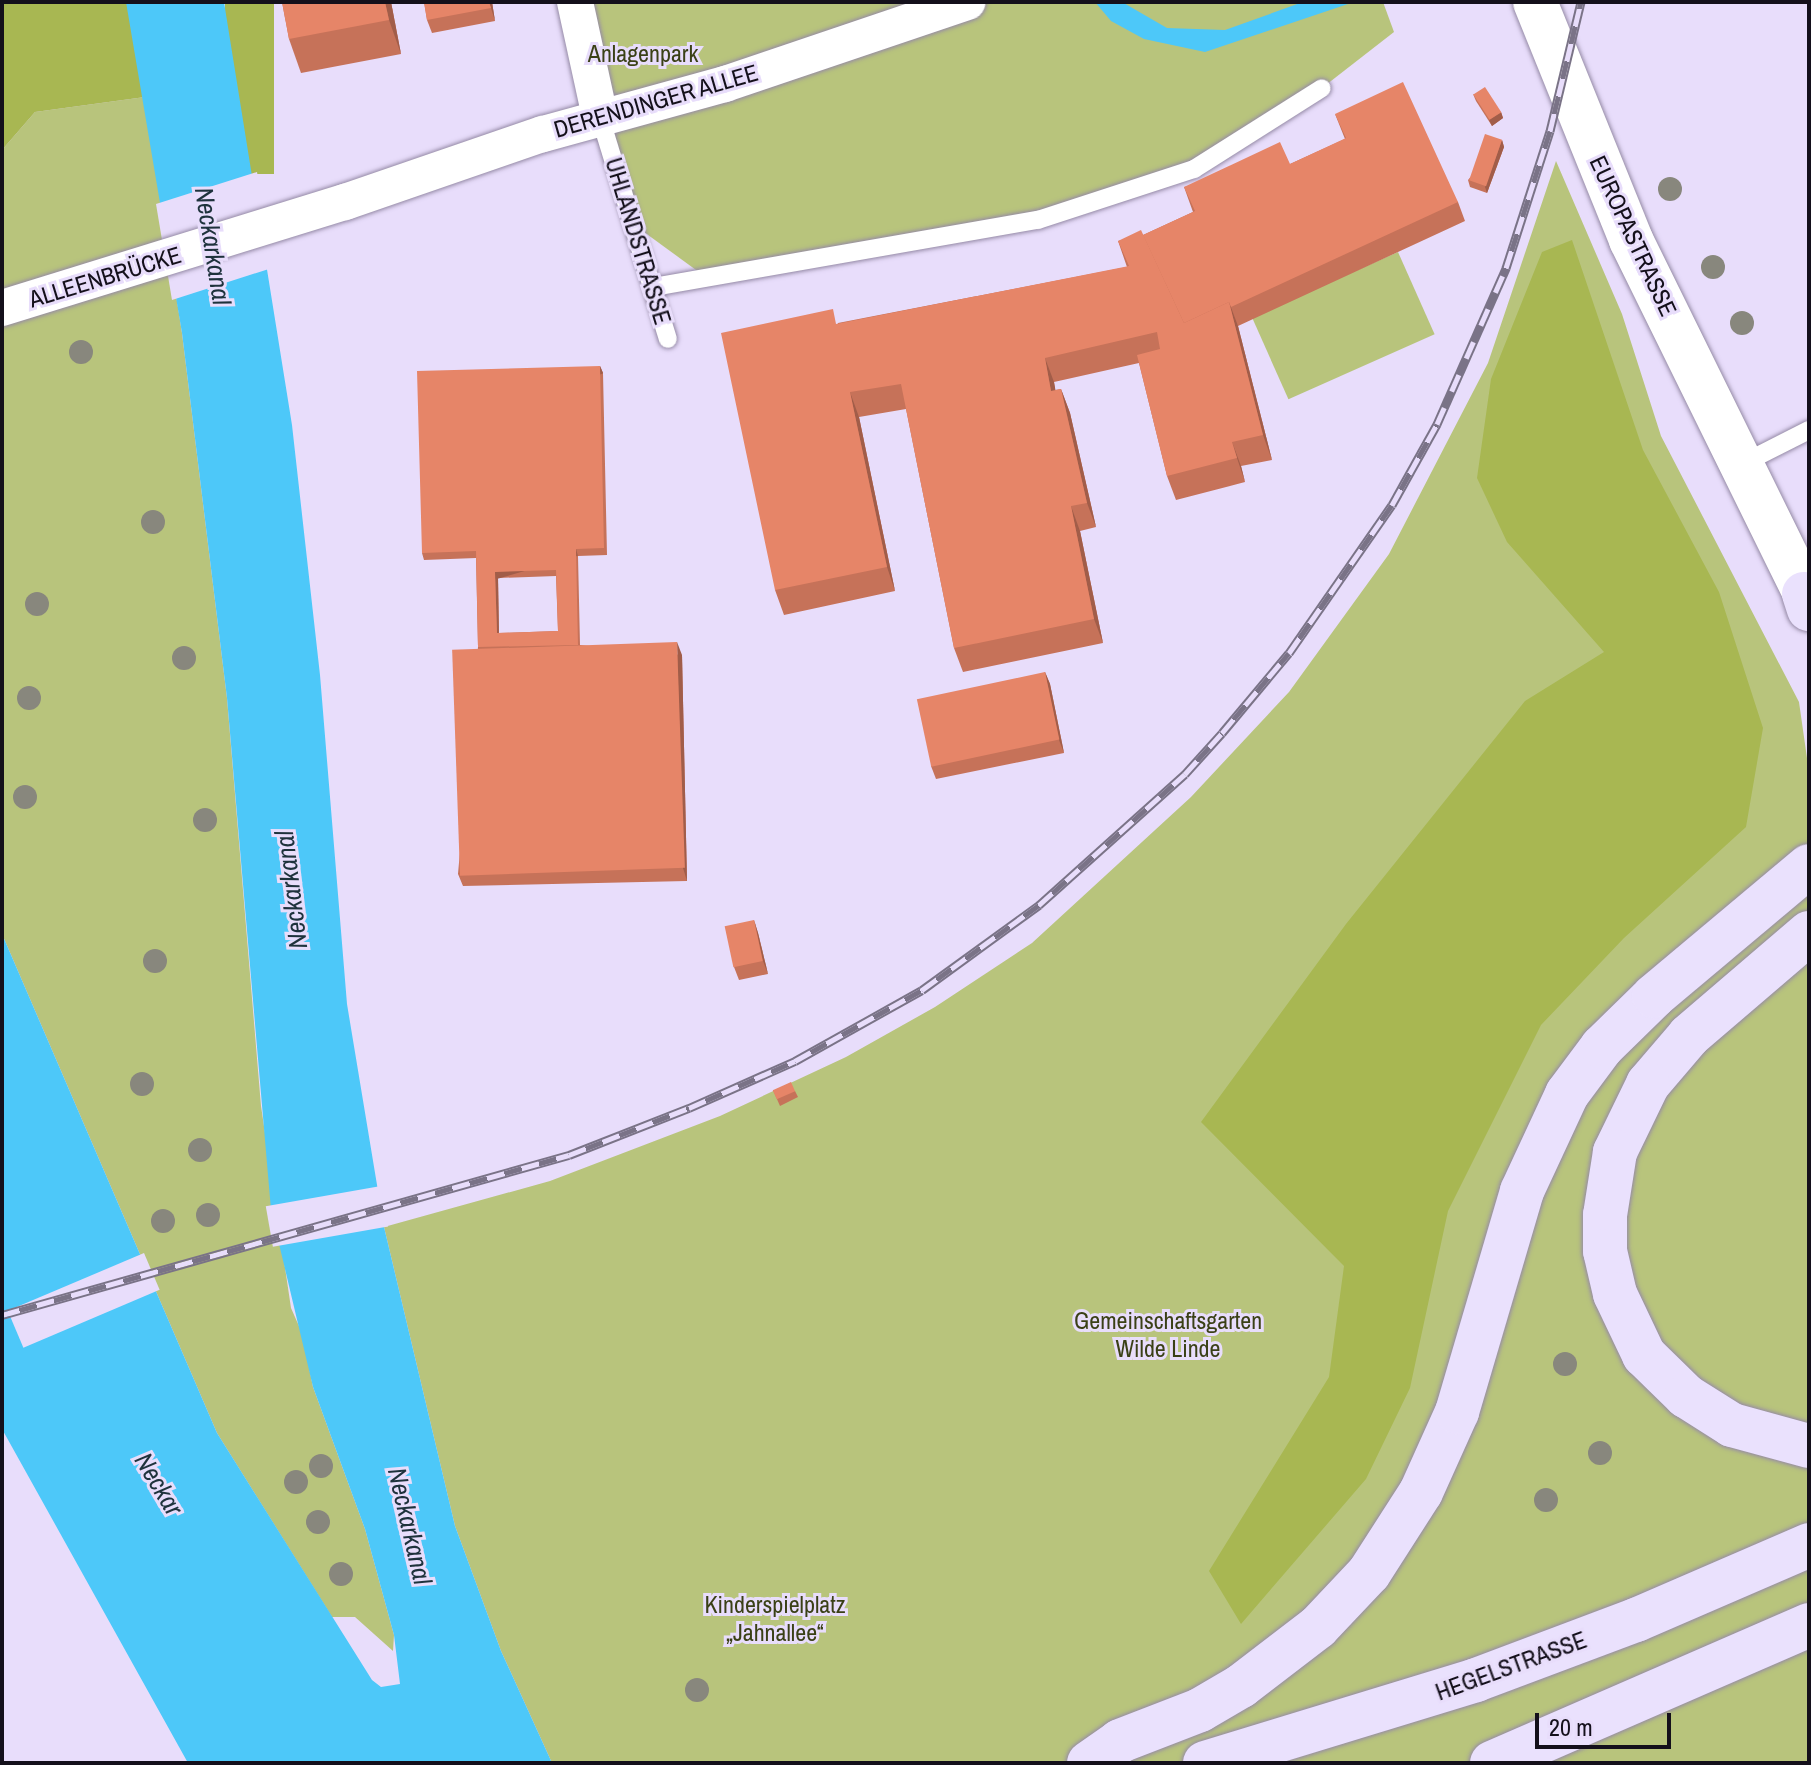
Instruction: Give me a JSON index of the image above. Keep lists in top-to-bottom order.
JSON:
{
  "streets": {
    "main road": ["HEGELSTRASSE"],
    "street": [
      "DERENDINGER ALLEE",
      "EUROPASTRASSE",
      "UHLANDSTRASSE",
      "ALLEENBRÜCKE"
    ]
  },
  "crossings": [
    ["DERENDINGER ALLEE", "UHLANDSTRASSE"],
    ["DERENDINGER ALLEE", "ALLEENBRÜCKE"]
  ],
  "water": ["Neckarkanal", "Neckar"],
  "parks": ["Anlagenpark", "Gemeinschaftsgarten Wilde Linde", "Kinderspielplatz „Jahnallee“"],
  "scale_bar": "20 m"
}
